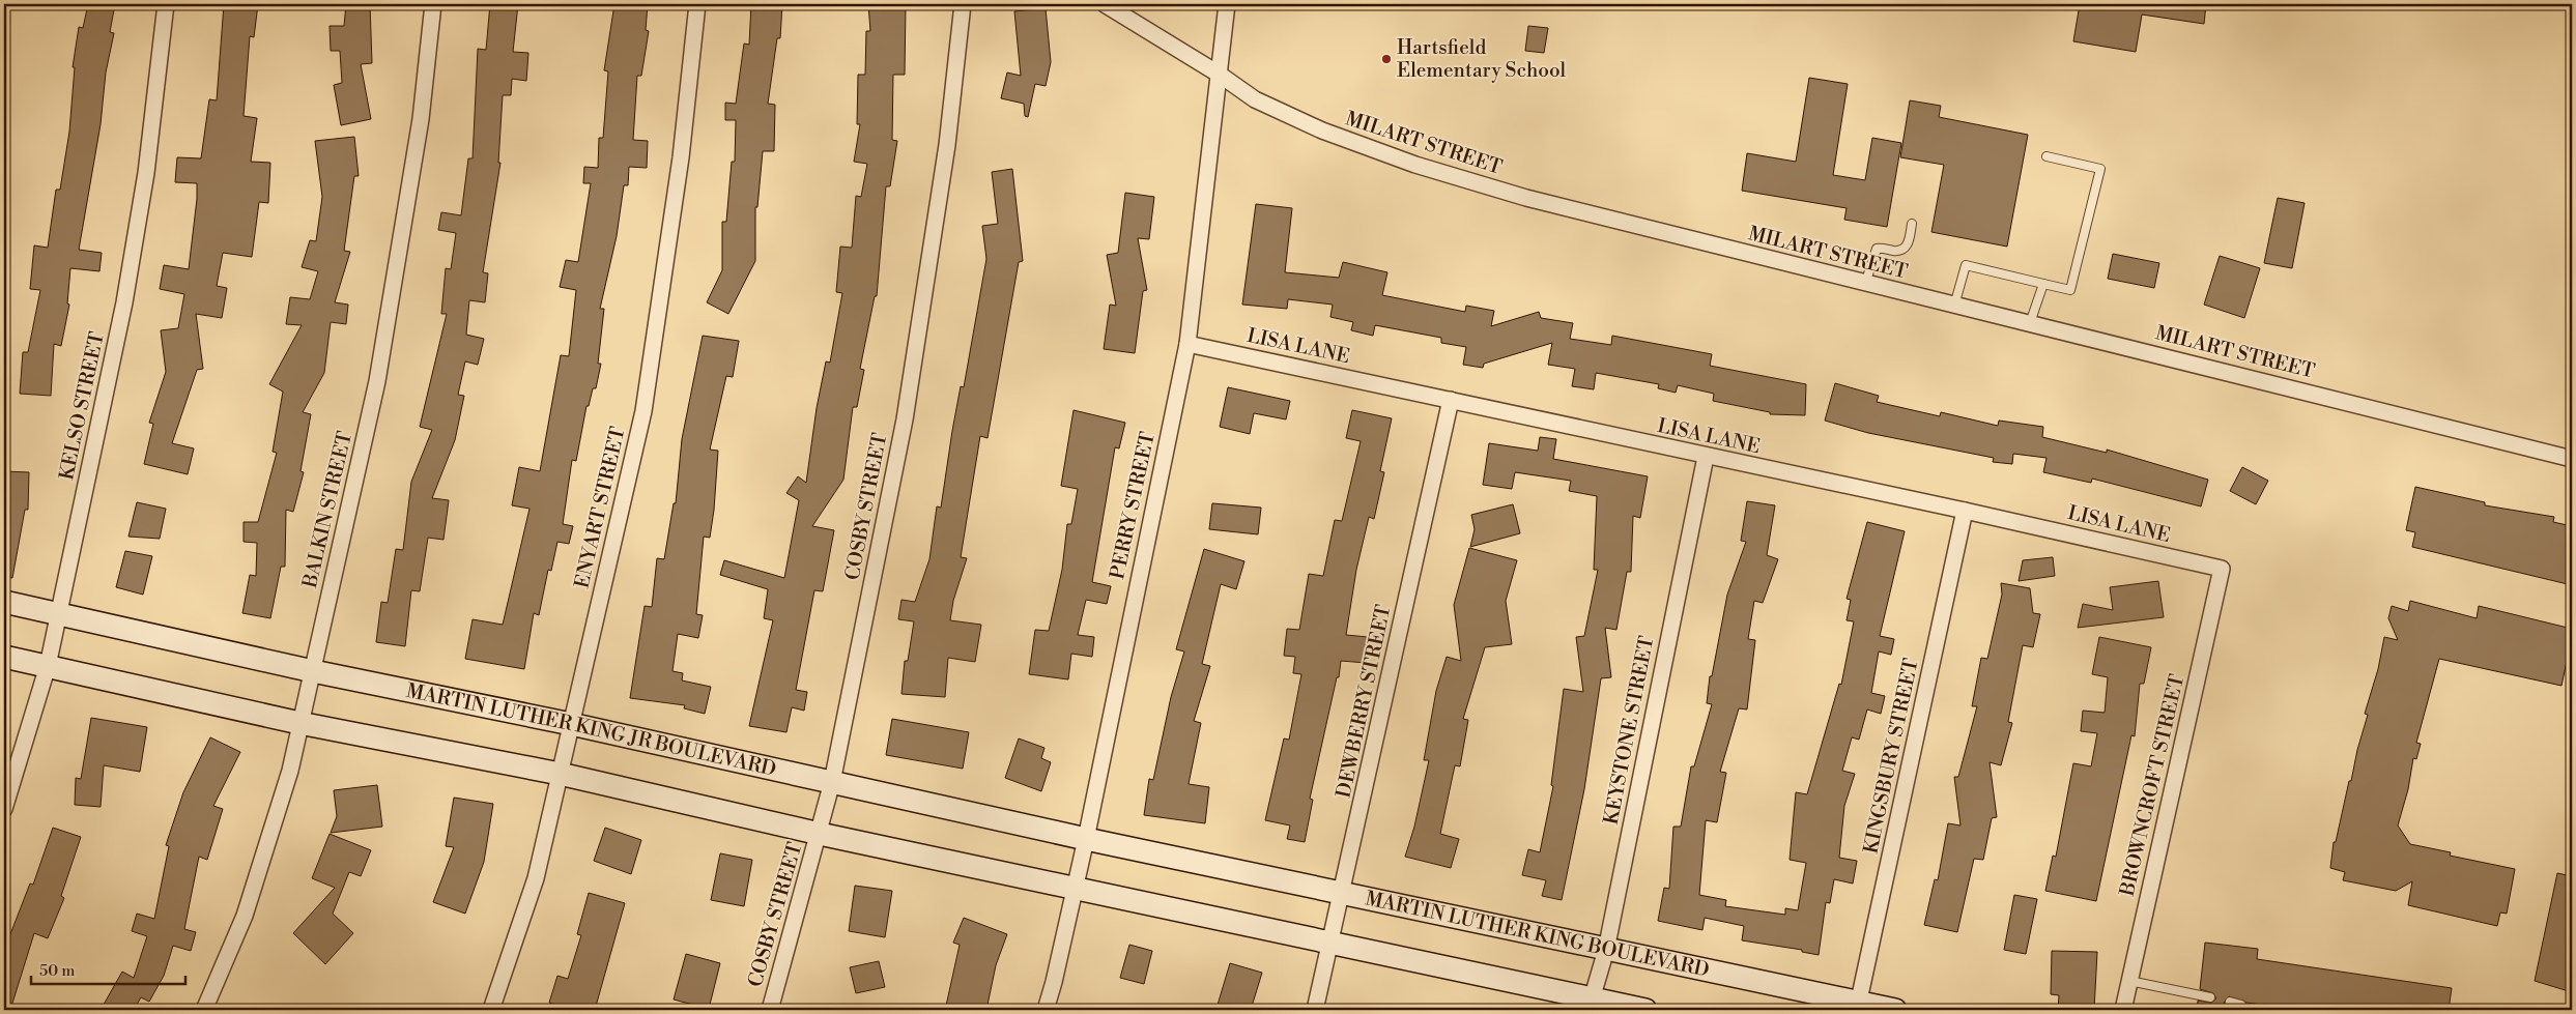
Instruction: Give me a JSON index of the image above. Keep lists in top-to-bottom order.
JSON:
{
  "streets": {
    "main road": ["MARTIN LUTHER KING JR BOULEVARD", "MARTIN LUTHER KING BOULEVARD"],
    "street": [
      "MILART STREET",
      "LISA LANE",
      "KELSO STREET",
      "PERRY STREET",
      "COSBY STREET",
      "ENYART STREET",
      "BALKIN STREET",
      "DEWBERRY STREET",
      "KEYSTONE STREET",
      "KINGSBURY STREET",
      "BROWNCROFT STREET"
    ]
  },
  "crossings": [
    ["MILART STREET", "PERRY STREET"],
    ["LISA LANE", "PERRY STREET"],
    ["LISA LANE", "DEWBERRY STREET"],
    ["LISA LANE", "KEYSTONE STREET"],
    ["LISA LANE", "KINGSBURY STREET"],
    ["LISA LANE", "BROWNCROFT STREET"],
    ["KELSO STREET", "MARTIN LUTHER KING JR BOULEVARD"],
    ["PERRY STREET", "MARTIN LUTHER KING JR BOULEVARD"],
    ["COSBY STREET", "MARTIN LUTHER KING JR BOULEVARD"],
    ["ENYART STREET", "MARTIN LUTHER KING JR BOULEVARD"],
    ["BALKIN STREET", "MARTIN LUTHER KING JR BOULEVARD"],
    ["DEWBERRY STREET", "MARTIN LUTHER KING BOULEVARD"],
    ["MARTIN LUTHER KING JR BOULEVARD", "MARTIN LUTHER KING BOULEVARD"],
    ["KEYSTONE STREET", "MARTIN LUTHER KING BOULEVARD"],
    ["KINGSBURY STREET", "MARTIN LUTHER KING BOULEVARD"]
  ],
  "places": ["Hartsfield Elementary School"],
  "scale_bar": "50 m"
}
